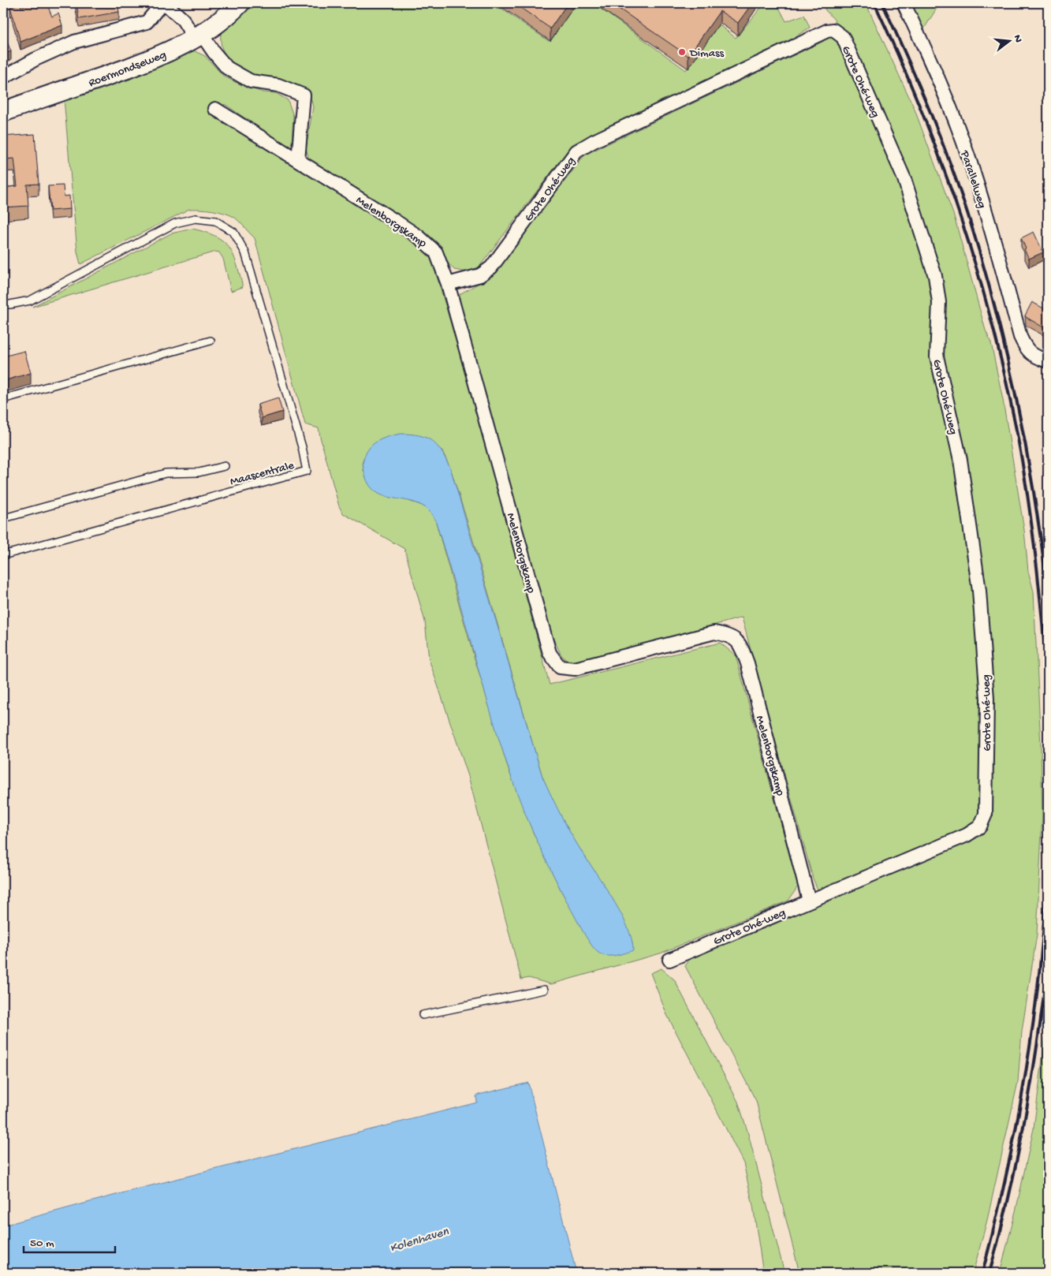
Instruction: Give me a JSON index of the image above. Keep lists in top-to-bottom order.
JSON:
{
  "streets": {
    "main road": ["Roermondseweg"],
    "street": ["Grote Ohé-weg", "Parallelweg", "Melenborgskamp"],
    "lane": ["Maascentrale"]
  },
  "crossings": [
    ["Grote Ohé-weg", "Melenborgskamp"]
  ],
  "water": ["Kolenhaven"],
  "places": ["Dimass"],
  "scale_bar": "50 m",
  "north": "right"
}
